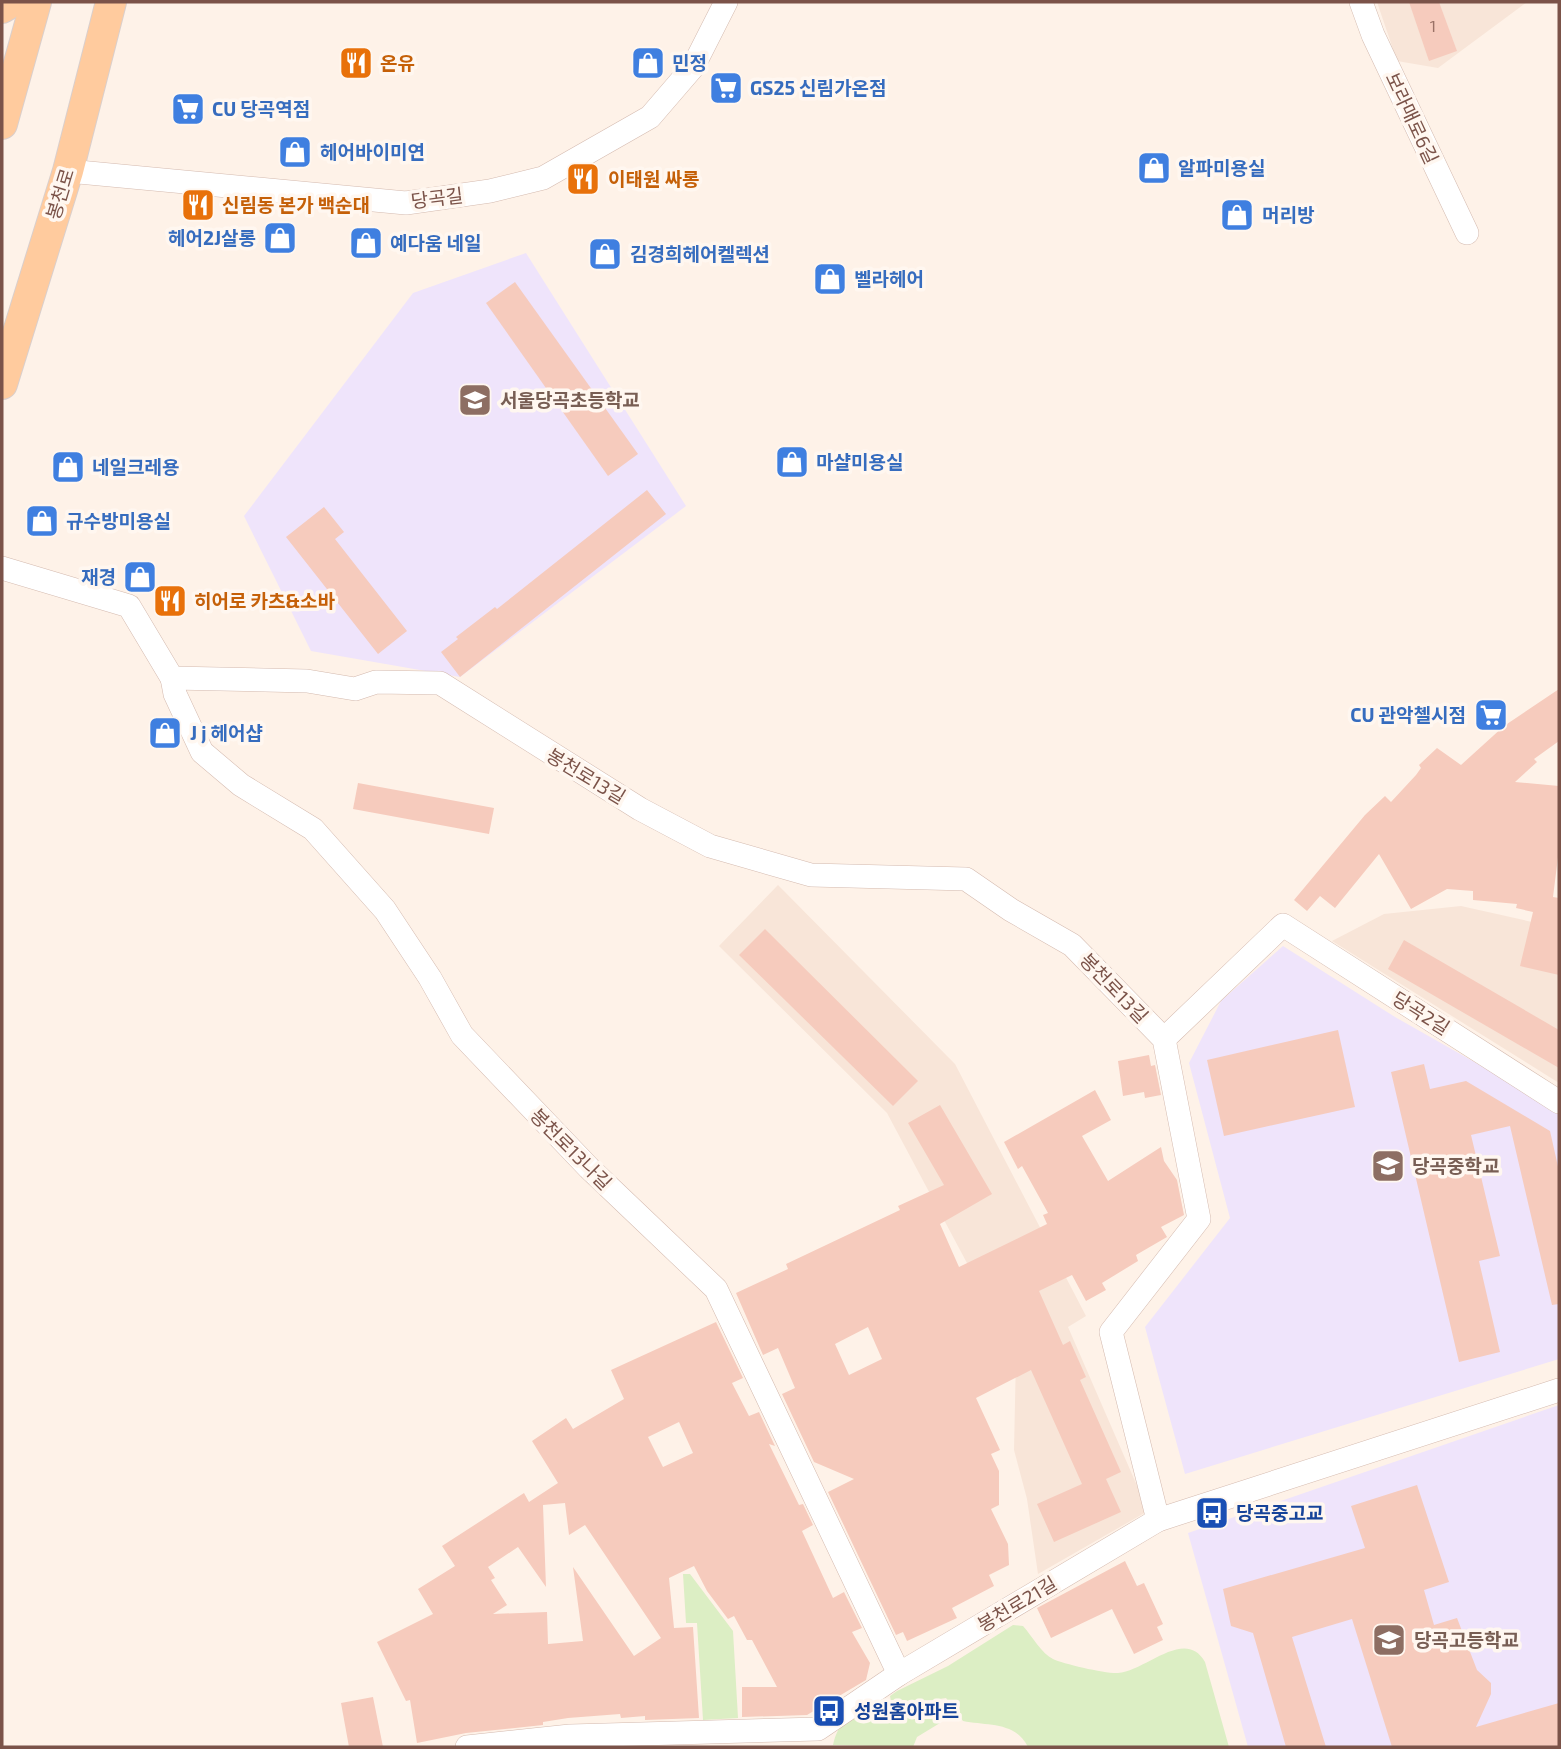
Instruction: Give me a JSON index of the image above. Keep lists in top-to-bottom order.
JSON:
{
  "streets": {
    "main road": ["봉천로"],
    "street": [
      "보라매로6길",
      "당곡길",
      "봉천로13길",
      "당곡2길",
      "봉천로13나길",
      "봉천로21길"
    ]
  },
  "crossings": [
    ["봉천로", "당곡길"],
    ["봉천로13길", "당곡2길"],
    ["봉천로13길", "봉천로13나길"],
    ["봉천로13길", "봉천로21길"],
    ["봉천로13나길", "봉천로21길"]
  ],
  "places": {
    "restaurant": [
      "온유",
      "이태원 싸롱",
      "신림동 본가 백순대",
      "히어로 카츠&소바"
    ],
    "shop": [
      "민정",
      "헤어바이미연",
      "알파미용실",
      "머리방",
      "헤어2J살롱",
      "예다움 네일",
      "김경희헤어켈렉션",
      "벨라헤어",
      "마샬미용실",
      "네일크레용",
      "규수방미용실",
      "재경",
      "J j 헤어샵"
    ],
    "supermarket": ["GS25 신림가온점", "CU 당곡역점", "CU 관악첼시점"],
    "school or university": ["서울당곡초등학교", "당곡중학교", "당곡고등학교"],
    "bus stop": ["당곡중고교", "성원홈아파트"]
  },
  "house_numbers": ["1"]
}
